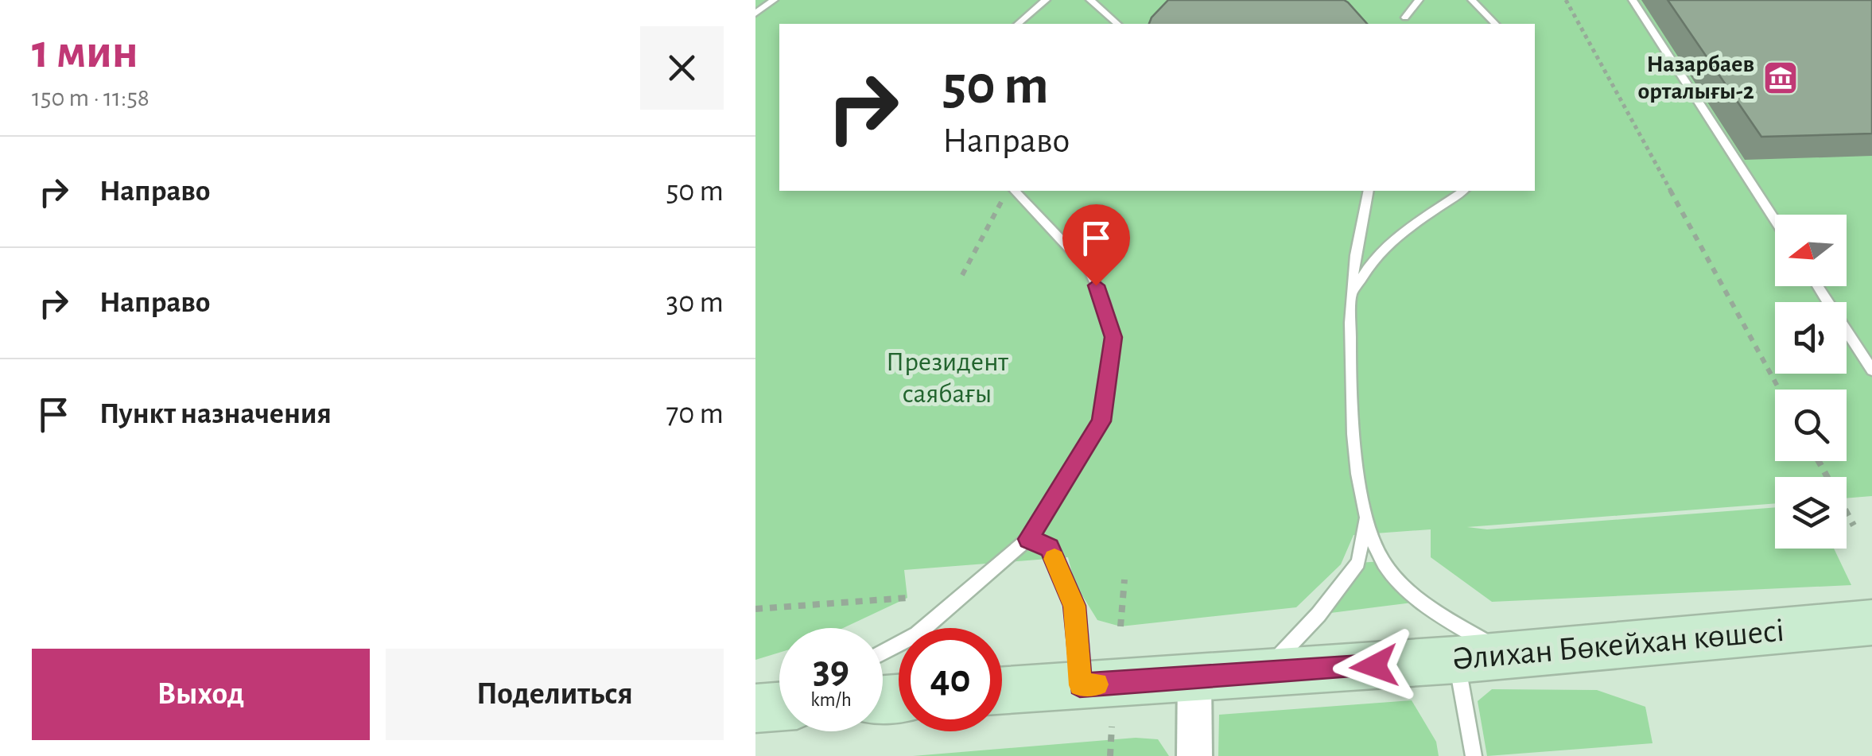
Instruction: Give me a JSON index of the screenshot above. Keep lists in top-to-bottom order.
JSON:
{
  "streets": {
    "street": ["Әлихан Бөкейхан көшесі"]
  },
  "parks": ["Президент саябағы"],
  "places": {
    "museum": ["Назарбаев орталығы-2"]
  },
  "north": "left",
  "page": {
    "heading": ["1 мин", "150 m · 11:58"],
    "turn": ["50 m", "Направо"],
    "list": [
      {
        "name": "Направо",
        "value": "50 m"
      },
      {
        "name": "Направо",
        "value": "30 m"
      },
      {
        "name": "Пункт назначения",
        "value": "70 m"
      }
    ],
    "speed": "39 km/h",
    "limit": "40",
    "buttons": ["Выход", "Поделиться"]
  }
}
